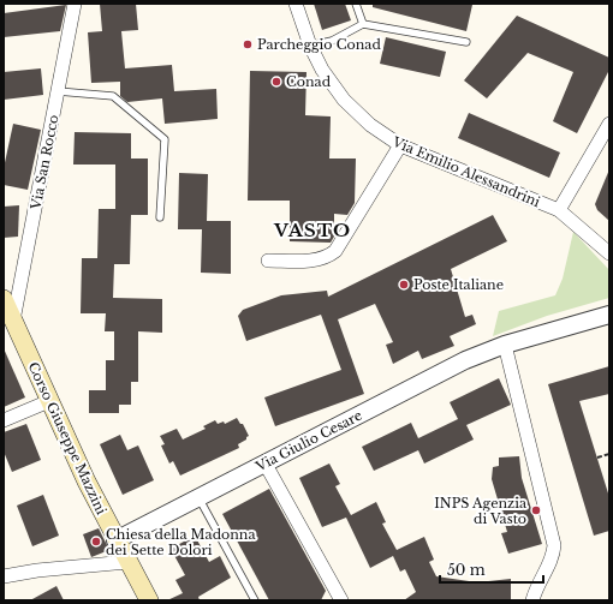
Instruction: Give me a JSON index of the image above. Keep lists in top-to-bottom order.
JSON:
{
  "streets": {
    "main road": ["Corso Giuseppe Mazzini"],
    "street": ["Via San Rocco", "Via Emilio Alessandrini", "Via Giulio Cesare"]
  },
  "crossings": [
    ["Via San Rocco", "Corso Giuseppe Mazzini"],
    ["Corso Giuseppe Mazzini", "Via Giulio Cesare"]
  ],
  "districts": ["VASTO"],
  "places": [
    "Parcheggio Conad",
    "Conad",
    "Poste Italiane",
    "INPS Agenzia di Vasto",
    "Chiesa della Madonna dei Sette Dolori"
  ],
  "scale_bar": "50 m"
}
